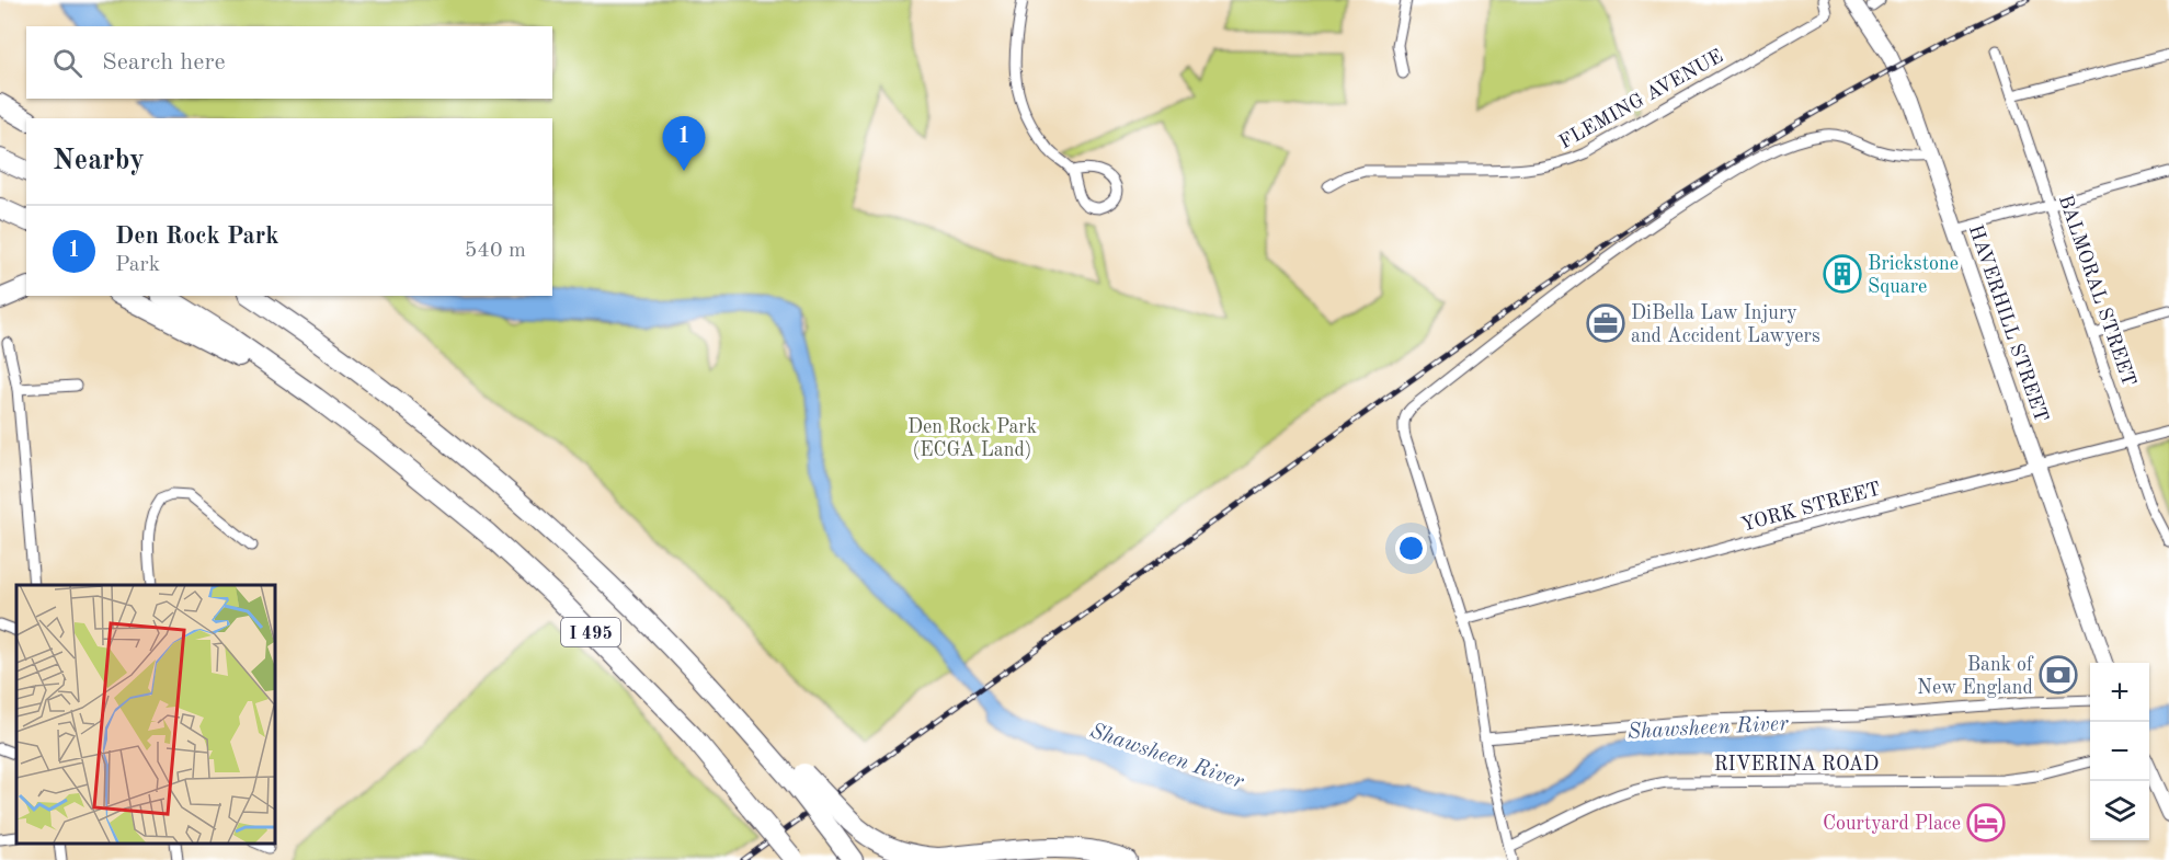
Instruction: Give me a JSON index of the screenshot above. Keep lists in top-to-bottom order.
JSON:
{
  "streets": {
    "highway": ["I 495"],
    "main road": ["HAVERHILL STREET"],
    "street": [
      "FLEMING AVENUE",
      "BALMORAL STREET",
      "YORK STREET",
      "RIVERINA ROAD"
    ]
  },
  "crossings": [
    ["BALMORAL STREET", "YORK STREET"],
    ["HAVERHILL STREET", "YORK STREET"]
  ],
  "water": ["Shawsheen River"],
  "parks": ["Den Rock Park (ECGA Land)"],
  "places": {
    "building": ["Brickstone Square"],
    "office": ["DiBella Law Injury and Accident Lawyers"],
    "bank": ["Bank of New England"],
    "hotel": ["Courtyard Place"]
  },
  "page": {
    "search": "Search here",
    "pins": "1",
    "heading": "Nearby",
    "list": [
      {
        "mark": "1",
        "name": "Den Rock Park",
        "note": "Park",
        "value": "540 m"
      }
    ],
    "map_buttons": ["+", "−"]
  }
}
